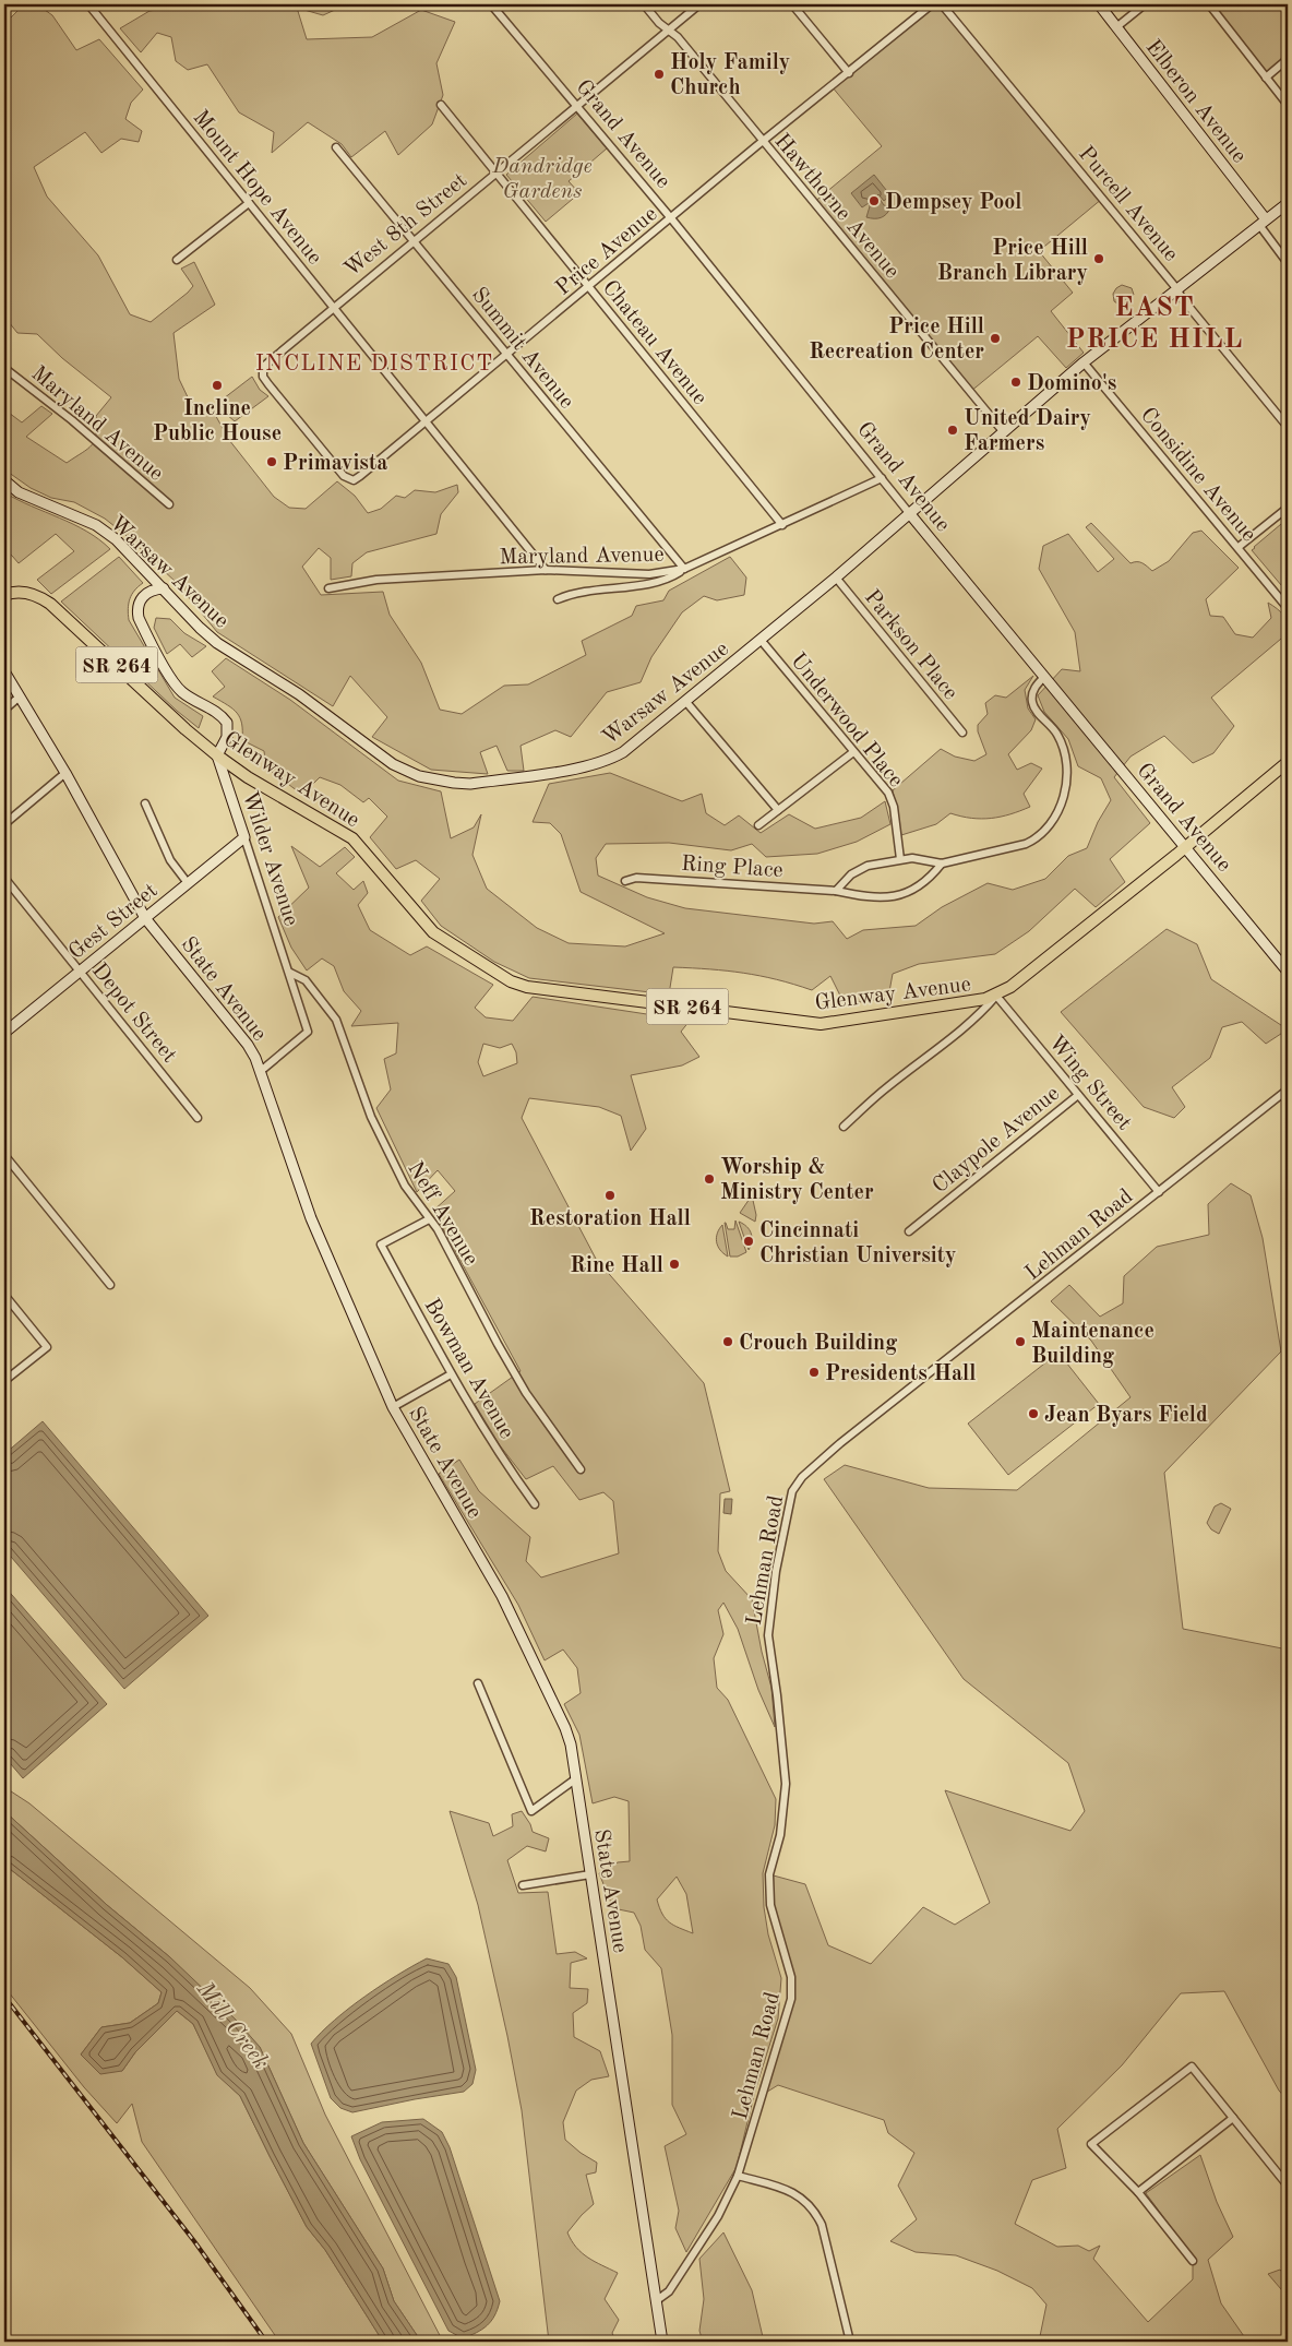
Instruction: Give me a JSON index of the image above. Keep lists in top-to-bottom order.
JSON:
{
  "streets": {
    "main road": [
      "Elberon Avenue",
      "Grand Avenue",
      "Warsaw Avenue",
      "SR 264",
      "Glenway Avenue",
      "Wilder Avenue",
      "Gest Street",
      "State Avenue"
    ],
    "street": [
      "Mount Hope Avenue",
      "Purcell Avenue",
      "Hawthorne Avenue",
      "West 8th Street",
      "Price Avenue",
      "Chateau Avenue",
      "Summit Avenue",
      "Maryland Avenue",
      "Considine Avenue",
      "Parkson Place",
      "Underwood Place",
      "Ring Place",
      "Depot Street",
      "Wing Street",
      "Claypole Avenue",
      "Neff Avenue",
      "Lehman Road",
      "Bowman Avenue"
    ]
  },
  "crossings": [
    ["Elberon Avenue", "Warsaw Avenue"],
    ["Grand Avenue", "West 8th Street"],
    ["Grand Avenue", "Price Avenue"],
    ["Grand Avenue", "Maryland Avenue"],
    ["Grand Avenue", "Warsaw Avenue"],
    ["Grand Avenue", "Glenway Avenue"],
    ["Mount Hope Avenue", "West 8th Street"],
    ["Mount Hope Avenue", "Price Avenue"],
    ["Mount Hope Avenue", "Maryland Avenue"],
    ["Purcell Avenue", "Warsaw Avenue"],
    ["Hawthorne Avenue", "West 8th Street"],
    ["Hawthorne Avenue", "Price Avenue"],
    ["Hawthorne Avenue", "Warsaw Avenue"],
    ["West 8th Street", "Price Avenue"],
    ["West 8th Street", "Chateau Avenue"],
    ["West 8th Street", "Summit Avenue"],
    ["Price Avenue", "Chateau Avenue"],
    ["Price Avenue", "Summit Avenue"],
    ["Chateau Avenue", "Maryland Avenue"],
    ["Summit Avenue", "Maryland Avenue"],
    ["Considine Avenue", "Warsaw Avenue"],
    ["Warsaw Avenue", "Parkson Place"],
    ["Warsaw Avenue", "Underwood Place"],
    ["Glenway Avenue", "Wilder Avenue"],
    ["Glenway Avenue", "Wing Street"],
    ["Wilder Avenue", "Gest Street"],
    ["Wilder Avenue", "State Avenue"],
    ["Wilder Avenue", "Neff Avenue"],
    ["Gest Street", "State Avenue"],
    ["Gest Street", "Depot Street"],
    ["State Avenue", "Lehman Road"],
    ["Wing Street", "Claypole Avenue"],
    ["Wing Street", "Lehman Road"],
    ["Neff Avenue", "Bowman Avenue"]
  ],
  "districts": ["EAST PRICE HILL", "INCLINE DISTRICT"],
  "water": ["Mill Creek"],
  "parks": ["Dandridge Gardens"],
  "places": [
    "Holy Family Church",
    "Dempsey Pool",
    "Price Hill Branch Library",
    "Price Hill Recreation Center",
    "Domino's",
    "Incline Public House",
    "United Dairy Farmers",
    "Primavista",
    "Worship & Ministry Center",
    "Restoration Hall",
    "Cincinnati Christian University",
    "Rine Hall",
    "Crouch Building",
    "Maintenance Building",
    "Presidents Hall",
    "Jean Byars Field"
  ]
}
